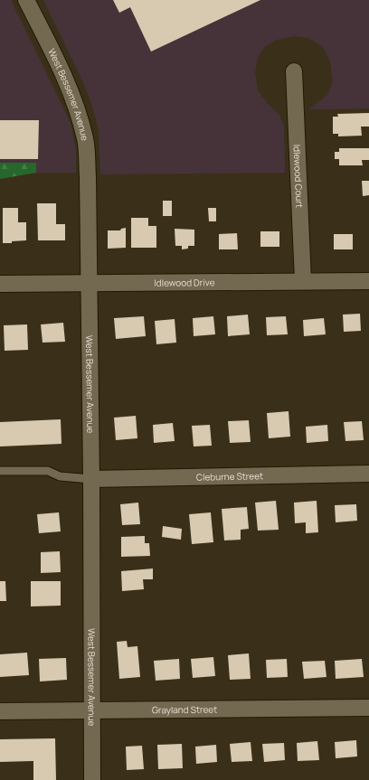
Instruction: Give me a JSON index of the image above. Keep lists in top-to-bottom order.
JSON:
{
  "streets": {
    "street": [
      "West Bessemer Avenue",
      "Idlewood Court",
      "Idlewood Drive",
      "Cleburne Street",
      "Grayland Street"
    ]
  },
  "crossings": [
    ["West Bessemer Avenue", "Idlewood Drive"],
    ["West Bessemer Avenue", "Cleburne Street"],
    ["West Bessemer Avenue", "Grayland Street"],
    ["Idlewood Court", "Idlewood Drive"]
  ]
}
